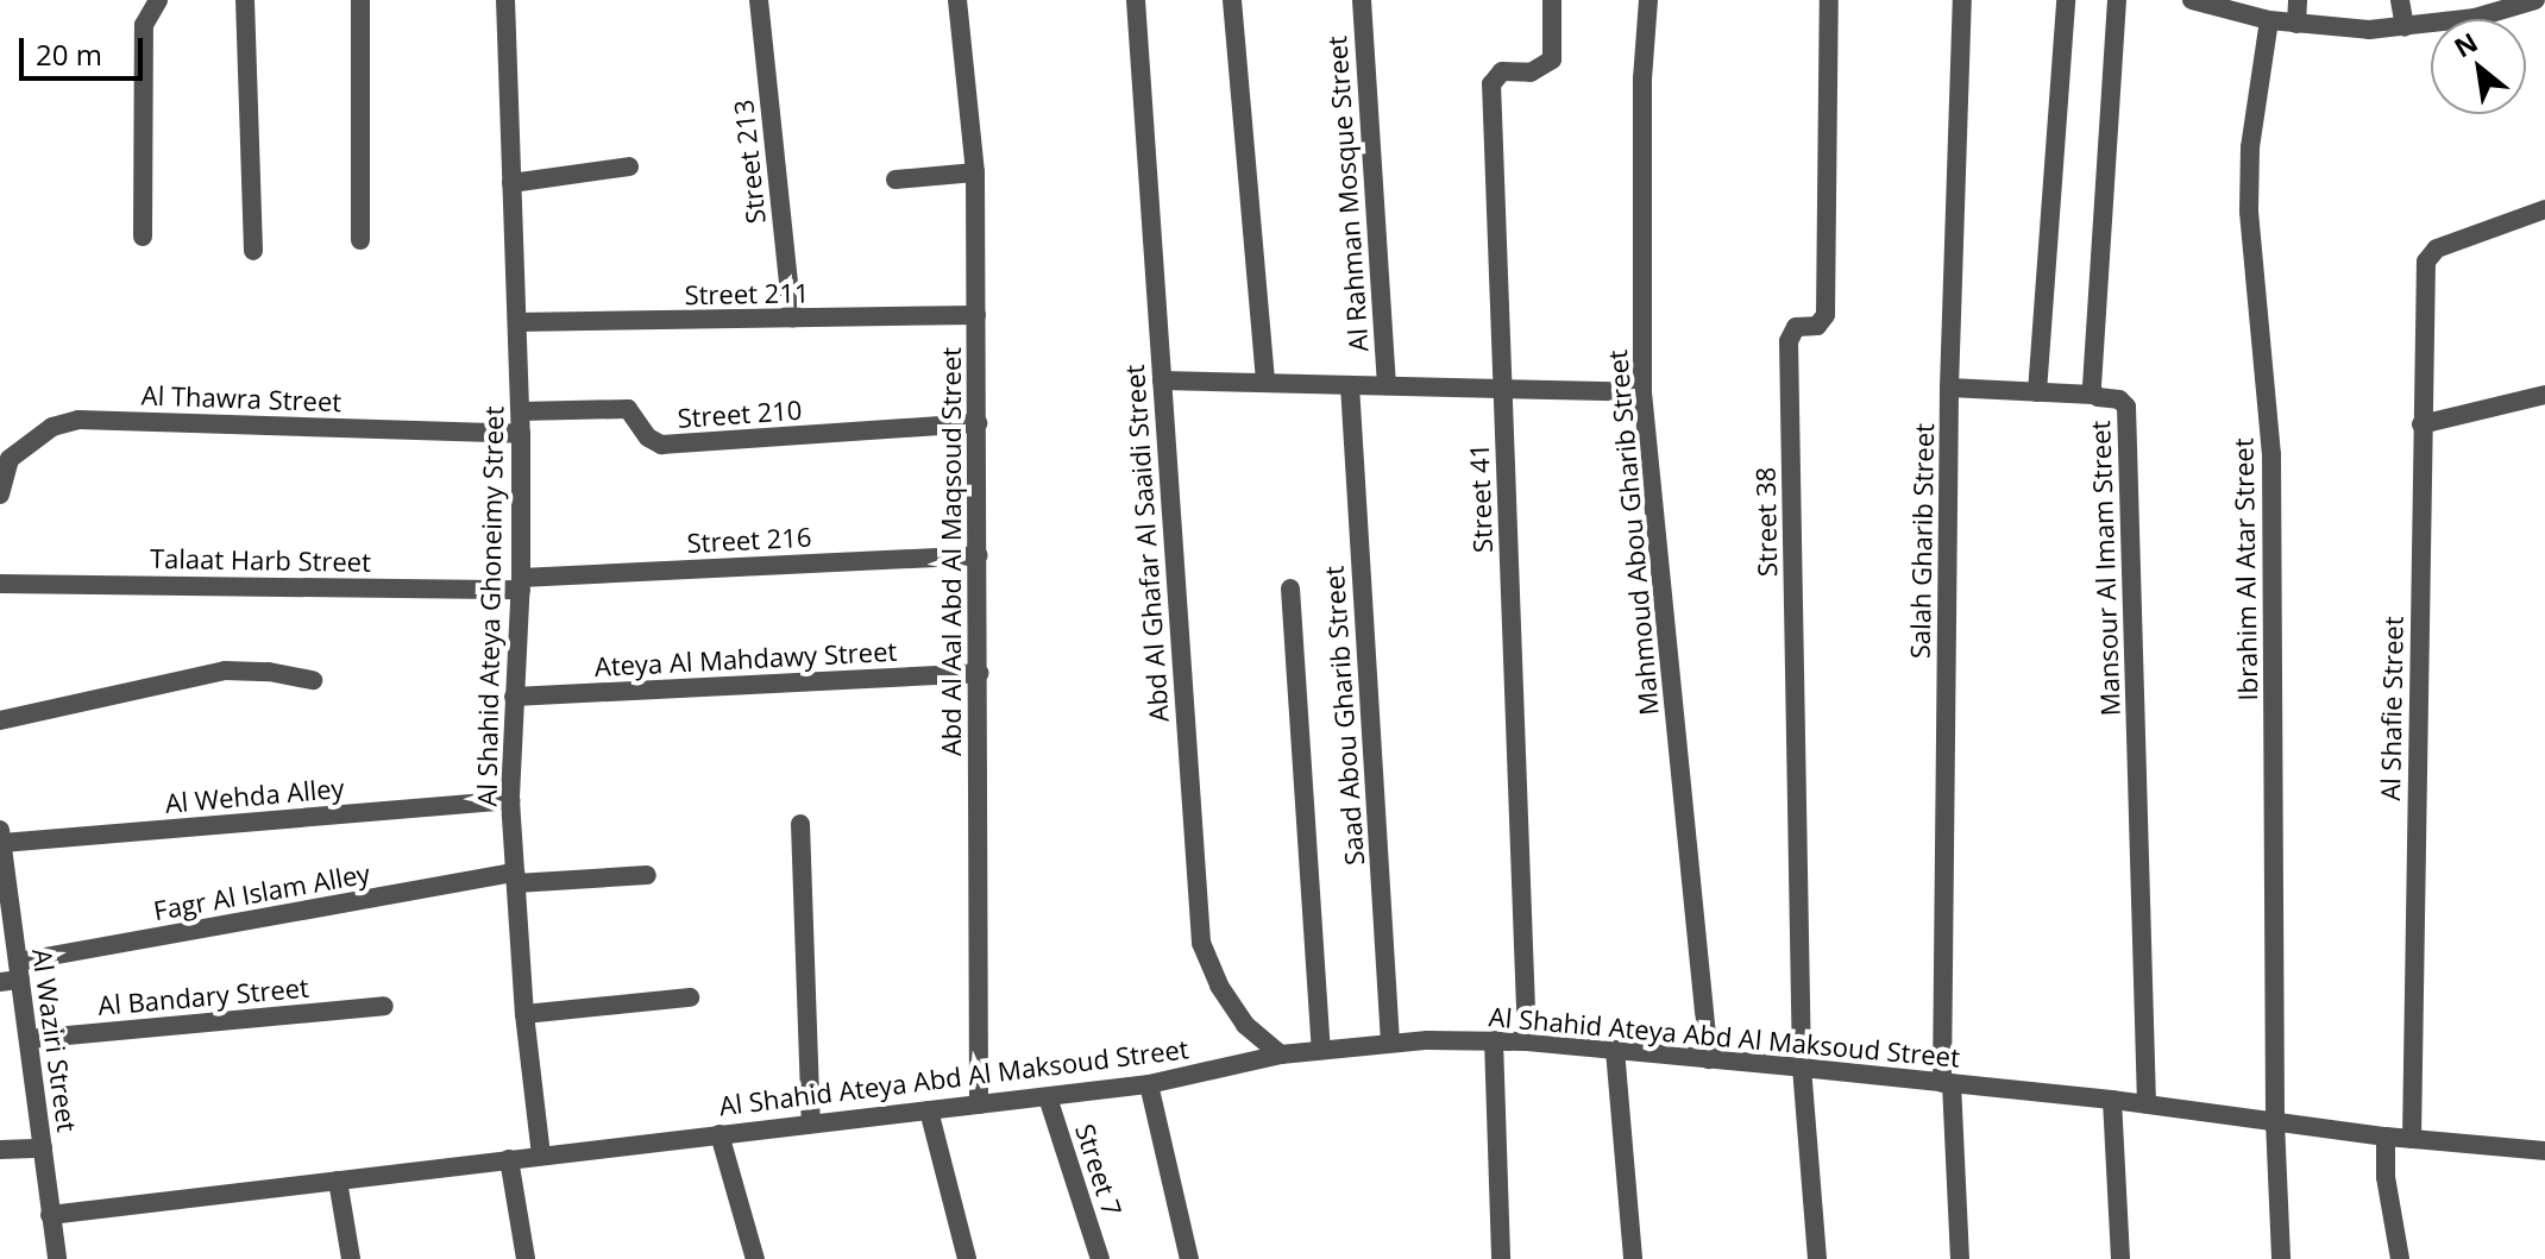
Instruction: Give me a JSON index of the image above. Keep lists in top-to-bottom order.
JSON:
{
  "streets": {
    "street": [
      "Street 213",
      "Al Rahman Mosque Street",
      "Street 211",
      "Al Thawra Street",
      "Street 210",
      "Street 41",
      "Street 38",
      "Mahmoud Abou Gharib Street",
      "Street 216",
      "Salah Gharib Street",
      "Abd Al Ghafar Al Saaidi Street",
      "Abd Al Aal Abd Al Maqsoud Street",
      "Talaat Harb Street",
      "Mansour Al Imam Street",
      "Ibrahim Al Atar Street",
      "Al Shahid Ateya Ghoneimy Street",
      "Ateya Al Mahdawy Street",
      "Al Shafie Street",
      "Saad Abou Gharib Street",
      "Al Wehda Alley",
      "Fagr Al Islam Alley",
      "Al Bandary Street",
      "Al Shahid Ateya Abd Al Maksoud Street",
      "Al Waziri Street",
      "Street 7"
    ]
  },
  "crossings": [
    ["Street 213", "Street 211"],
    ["Street 211", "Abd Al Aal Abd Al Maqsoud Street"],
    ["Street 211", "Al Shahid Ateya Ghoneimy Street"],
    ["Al Thawra Street", "Al Shahid Ateya Ghoneimy Street"],
    ["Street 210", "Abd Al Aal Abd Al Maqsoud Street"],
    ["Street 210", "Al Shahid Ateya Ghoneimy Street"],
    ["Street 41", "Al Shahid Ateya Abd Al Maksoud Street"],
    ["Street 38", "Al Shahid Ateya Abd Al Maksoud Street"],
    ["Mahmoud Abou Gharib Street", "Al Shahid Ateya Abd Al Maksoud Street"],
    ["Street 216", "Abd Al Aal Abd Al Maqsoud Street"],
    ["Street 216", "Talaat Harb Street"],
    ["Street 216", "Al Shahid Ateya Ghoneimy Street"],
    ["Salah Gharib Street", "Al Shahid Ateya Abd Al Maksoud Street"],
    ["Abd Al Ghafar Al Saaidi Street", "Al Shahid Ateya Abd Al Maksoud Street"],
    ["Abd Al Aal Abd Al Maqsoud Street", "Ateya Al Mahdawy Street"],
    ["Abd Al Aal Abd Al Maqsoud Street", "Al Shahid Ateya Abd Al Maksoud Street"],
    ["Talaat Harb Street", "Al Shahid Ateya Ghoneimy Street"],
    ["Mansour Al Imam Street", "Al Shahid Ateya Abd Al Maksoud Street"],
    ["Ibrahim Al Atar Street", "Al Shahid Ateya Abd Al Maksoud Street"],
    ["Al Shahid Ateya Ghoneimy Street", "Ateya Al Mahdawy Street"],
    ["Al Shahid Ateya Ghoneimy Street", "Al Wehda Alley"],
    ["Al Shahid Ateya Ghoneimy Street", "Fagr Al Islam Alley"],
    ["Al Shahid Ateya Ghoneimy Street", "Al Shahid Ateya Abd Al Maksoud Street"],
    ["Al Shafie Street", "Al Shahid Ateya Abd Al Maksoud Street"],
    ["Saad Abou Gharib Street", "Al Shahid Ateya Abd Al Maksoud Street"],
    ["Al Wehda Alley", "Al Waziri Street"],
    ["Fagr Al Islam Alley", "Al Waziri Street"],
    ["Al Bandary Street", "Al Waziri Street"],
    ["Al Shahid Ateya Abd Al Maksoud Street", "Al Waziri Street"],
    ["Al Shahid Ateya Abd Al Maksoud Street", "Street 7"]
  ],
  "scale_bar": "20 m",
  "north": "top left"
}
